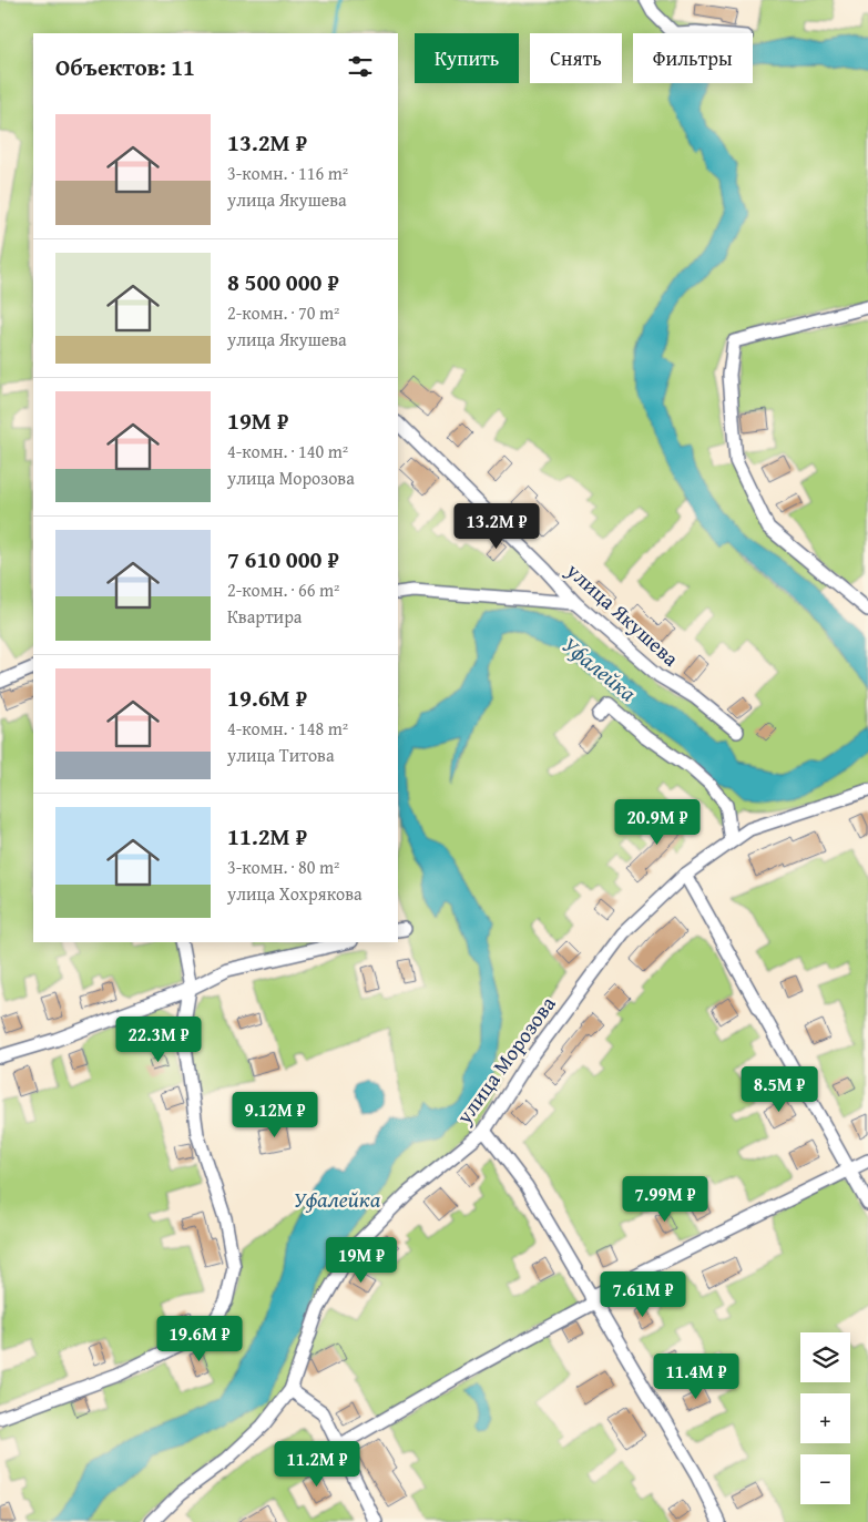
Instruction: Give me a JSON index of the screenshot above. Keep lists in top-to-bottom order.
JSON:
{
  "streets": {
    "street": ["улица Якушева", "улица Морозова"]
  },
  "water": ["Уфалейка"],
  "page": {
    "chip": ["Купить", "Снять", "Фильтры"],
    "heading": "Объектов: 11",
    "list": [
      {
        "name": "13.2M ₽",
        "note": "3-комн. · 116 m² · улица Якушева"
      },
      {
        "name": "8 500 000 ₽",
        "note": "2-комн. · 70 m² · улица Якушева"
      },
      {
        "name": "19M ₽",
        "note": "4-комн. · 140 m² · улица Морозова"
      },
      {
        "name": "7 610 000 ₽",
        "note": "2-комн. · 66 m² · Квартира"
      },
      {
        "name": "19.6M ₽",
        "note": "4-комн. · 148 m² · улица Титова"
      },
      {
        "name": "11.2M ₽",
        "note": "3-комн. · 80 m² · улица Хохрякова"
      }
    ],
    "price": [
      "13.2M ₽",
      "20.9M ₽",
      "22.3M ₽",
      "8.5M ₽",
      "9.12M ₽",
      "7.99M ₽",
      "19M ₽",
      "7.61M ₽",
      "19.6M ₽",
      "11.4M ₽",
      "11.2M ₽"
    ],
    "map_buttons": ["+", "−"]
  }
}
